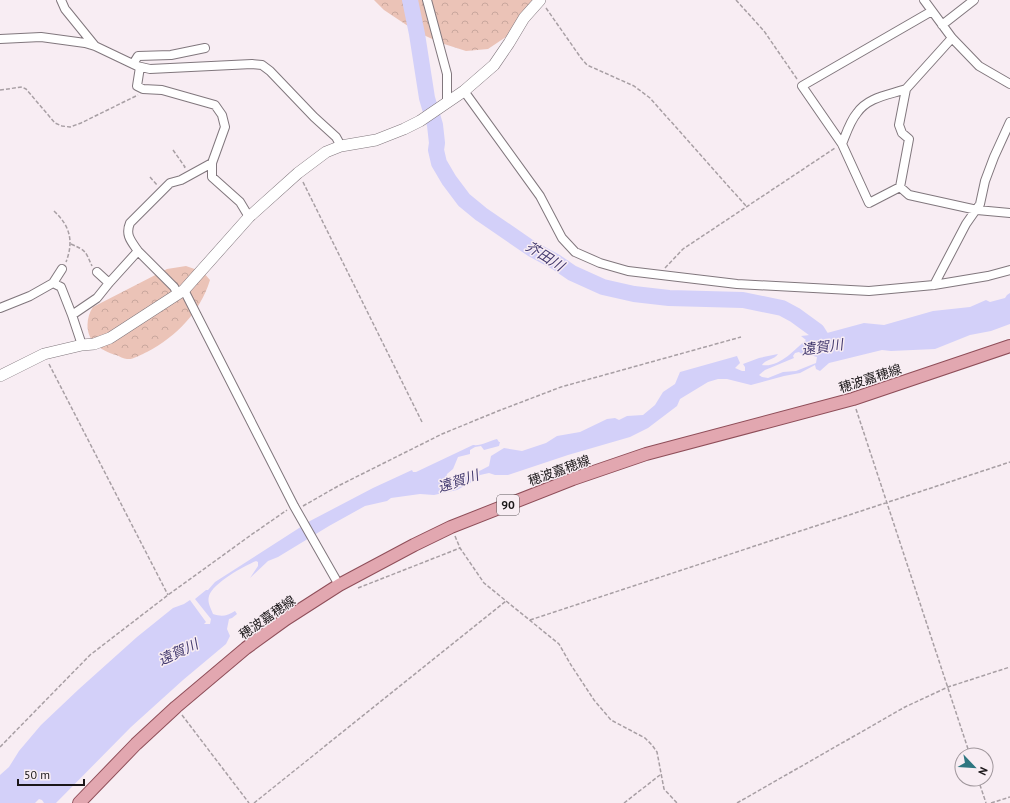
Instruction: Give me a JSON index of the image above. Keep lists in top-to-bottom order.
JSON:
{
  "streets": {
    "main road": ["穂波嘉穂線", "90"]
  },
  "water": ["芥田川", "遠賀川"],
  "scale_bar": "50 m",
  "north": "bottom right"
}
